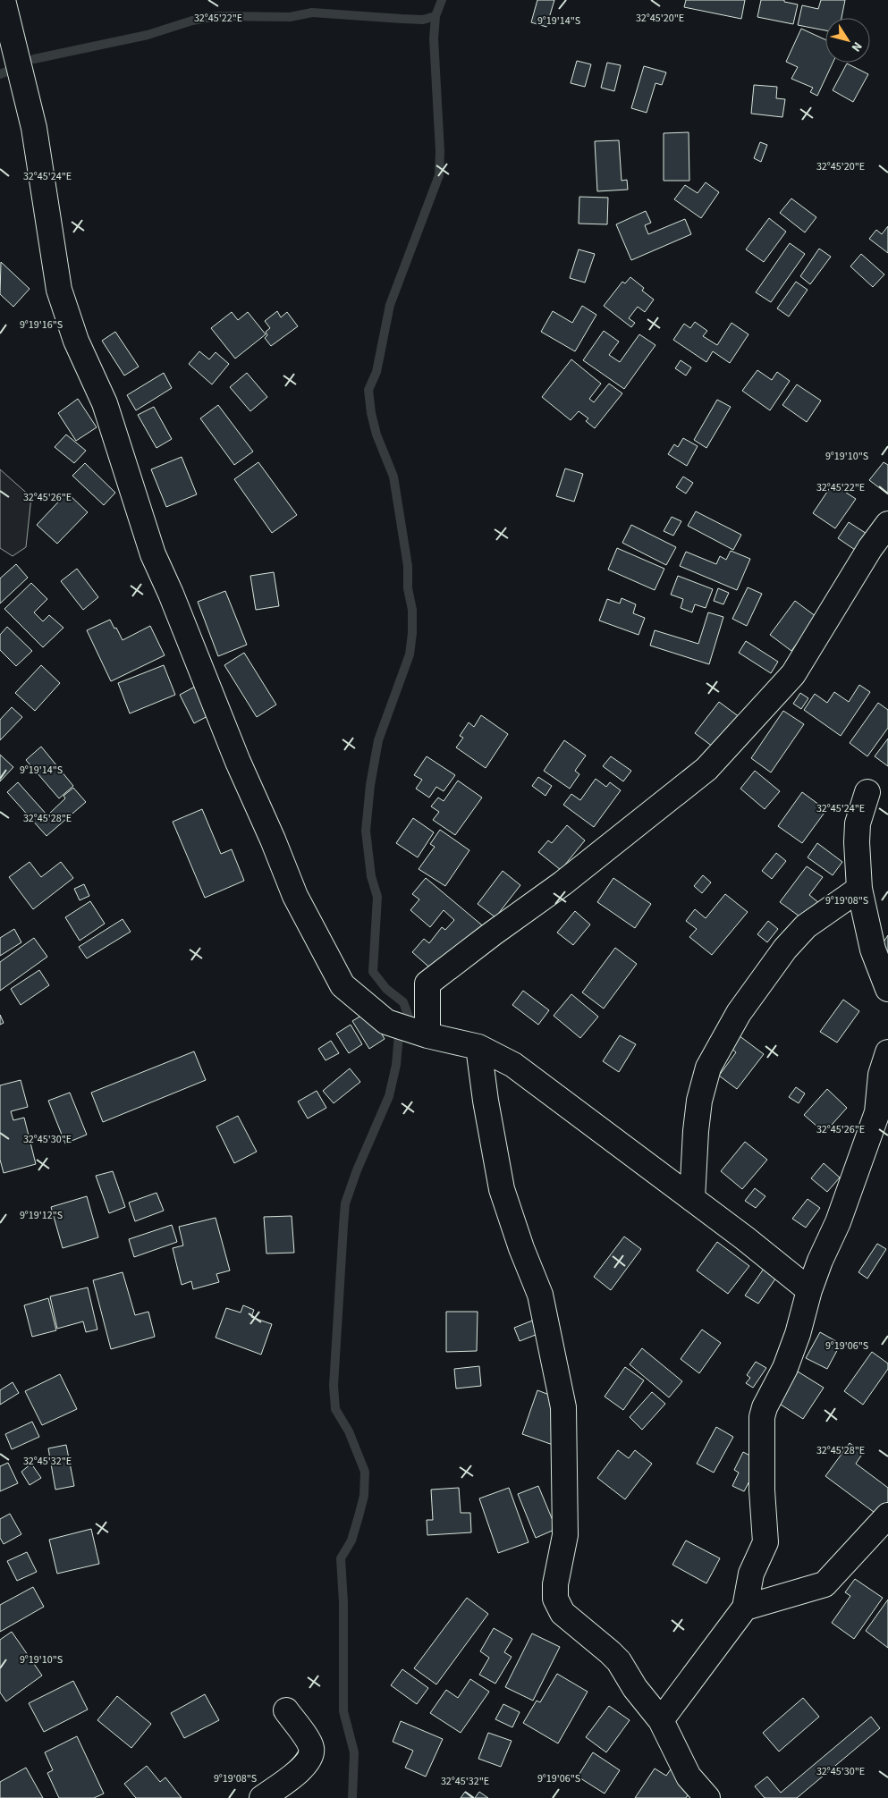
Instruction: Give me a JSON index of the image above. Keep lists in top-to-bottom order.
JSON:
{
  "north": "bottom right",
  "coordinates": [
    "32°45'22\"E",
    "32°45'20\"E",
    "9°19'14\"S",
    "32°45'24\"E",
    "9°19'16\"S",
    "9°19'10\"S",
    "32°45'26\"E",
    "32°45'28\"E",
    "9°19'08\"S",
    "32°45'30\"E",
    "9°19'12\"S",
    "9°19'06\"S",
    "32°45'32\"E"
  ]
}
